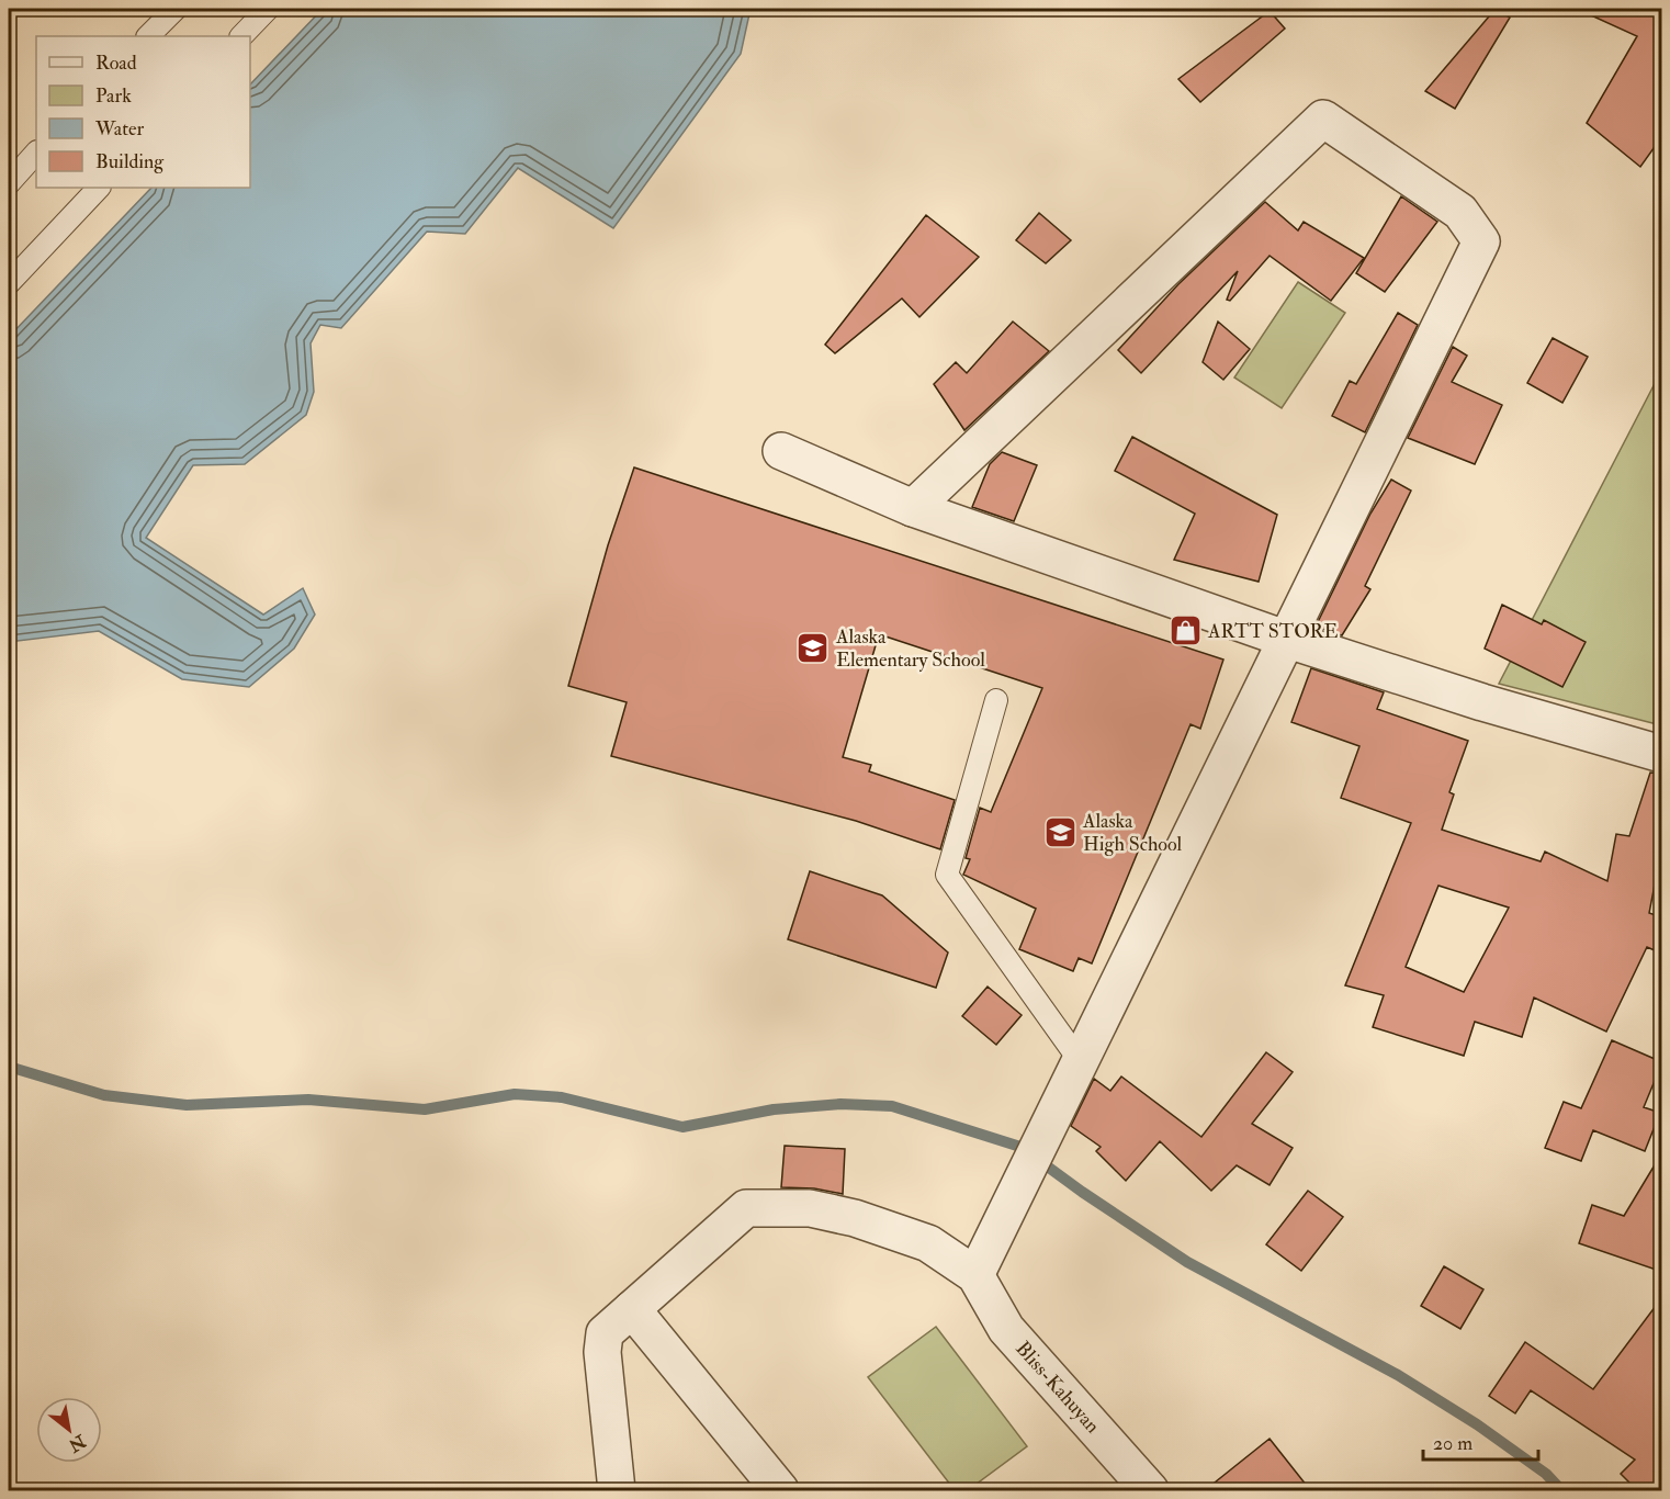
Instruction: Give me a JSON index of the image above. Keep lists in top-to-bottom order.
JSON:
{
  "streets": {
    "street": ["Bliss-Kahuyan"]
  },
  "places": {
    "shop": ["ARTT STORE"],
    "school or university": ["Alaska Elementary School", "Alaska High School"]
  },
  "legend": [
    "Road",
    "Park",
    "Water",
    "Building"
  ],
  "scale_bar": "20 m",
  "north": "bottom right"
}
